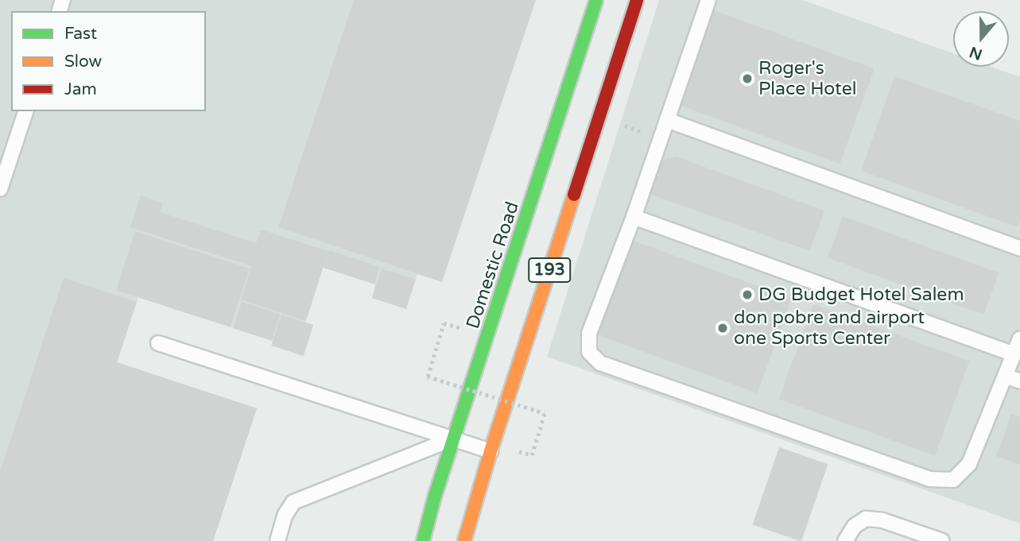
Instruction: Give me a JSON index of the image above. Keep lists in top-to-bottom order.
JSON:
{
  "streets": {
    "main road": ["Domestic Road", "193"]
  },
  "places": ["Roger's Place Hotel", "DG Budget Hotel Salem", "don pobre and airport one Sports Center"],
  "legend": ["Fast", "Slow", "Jam"],
  "north": "bottom"
}
